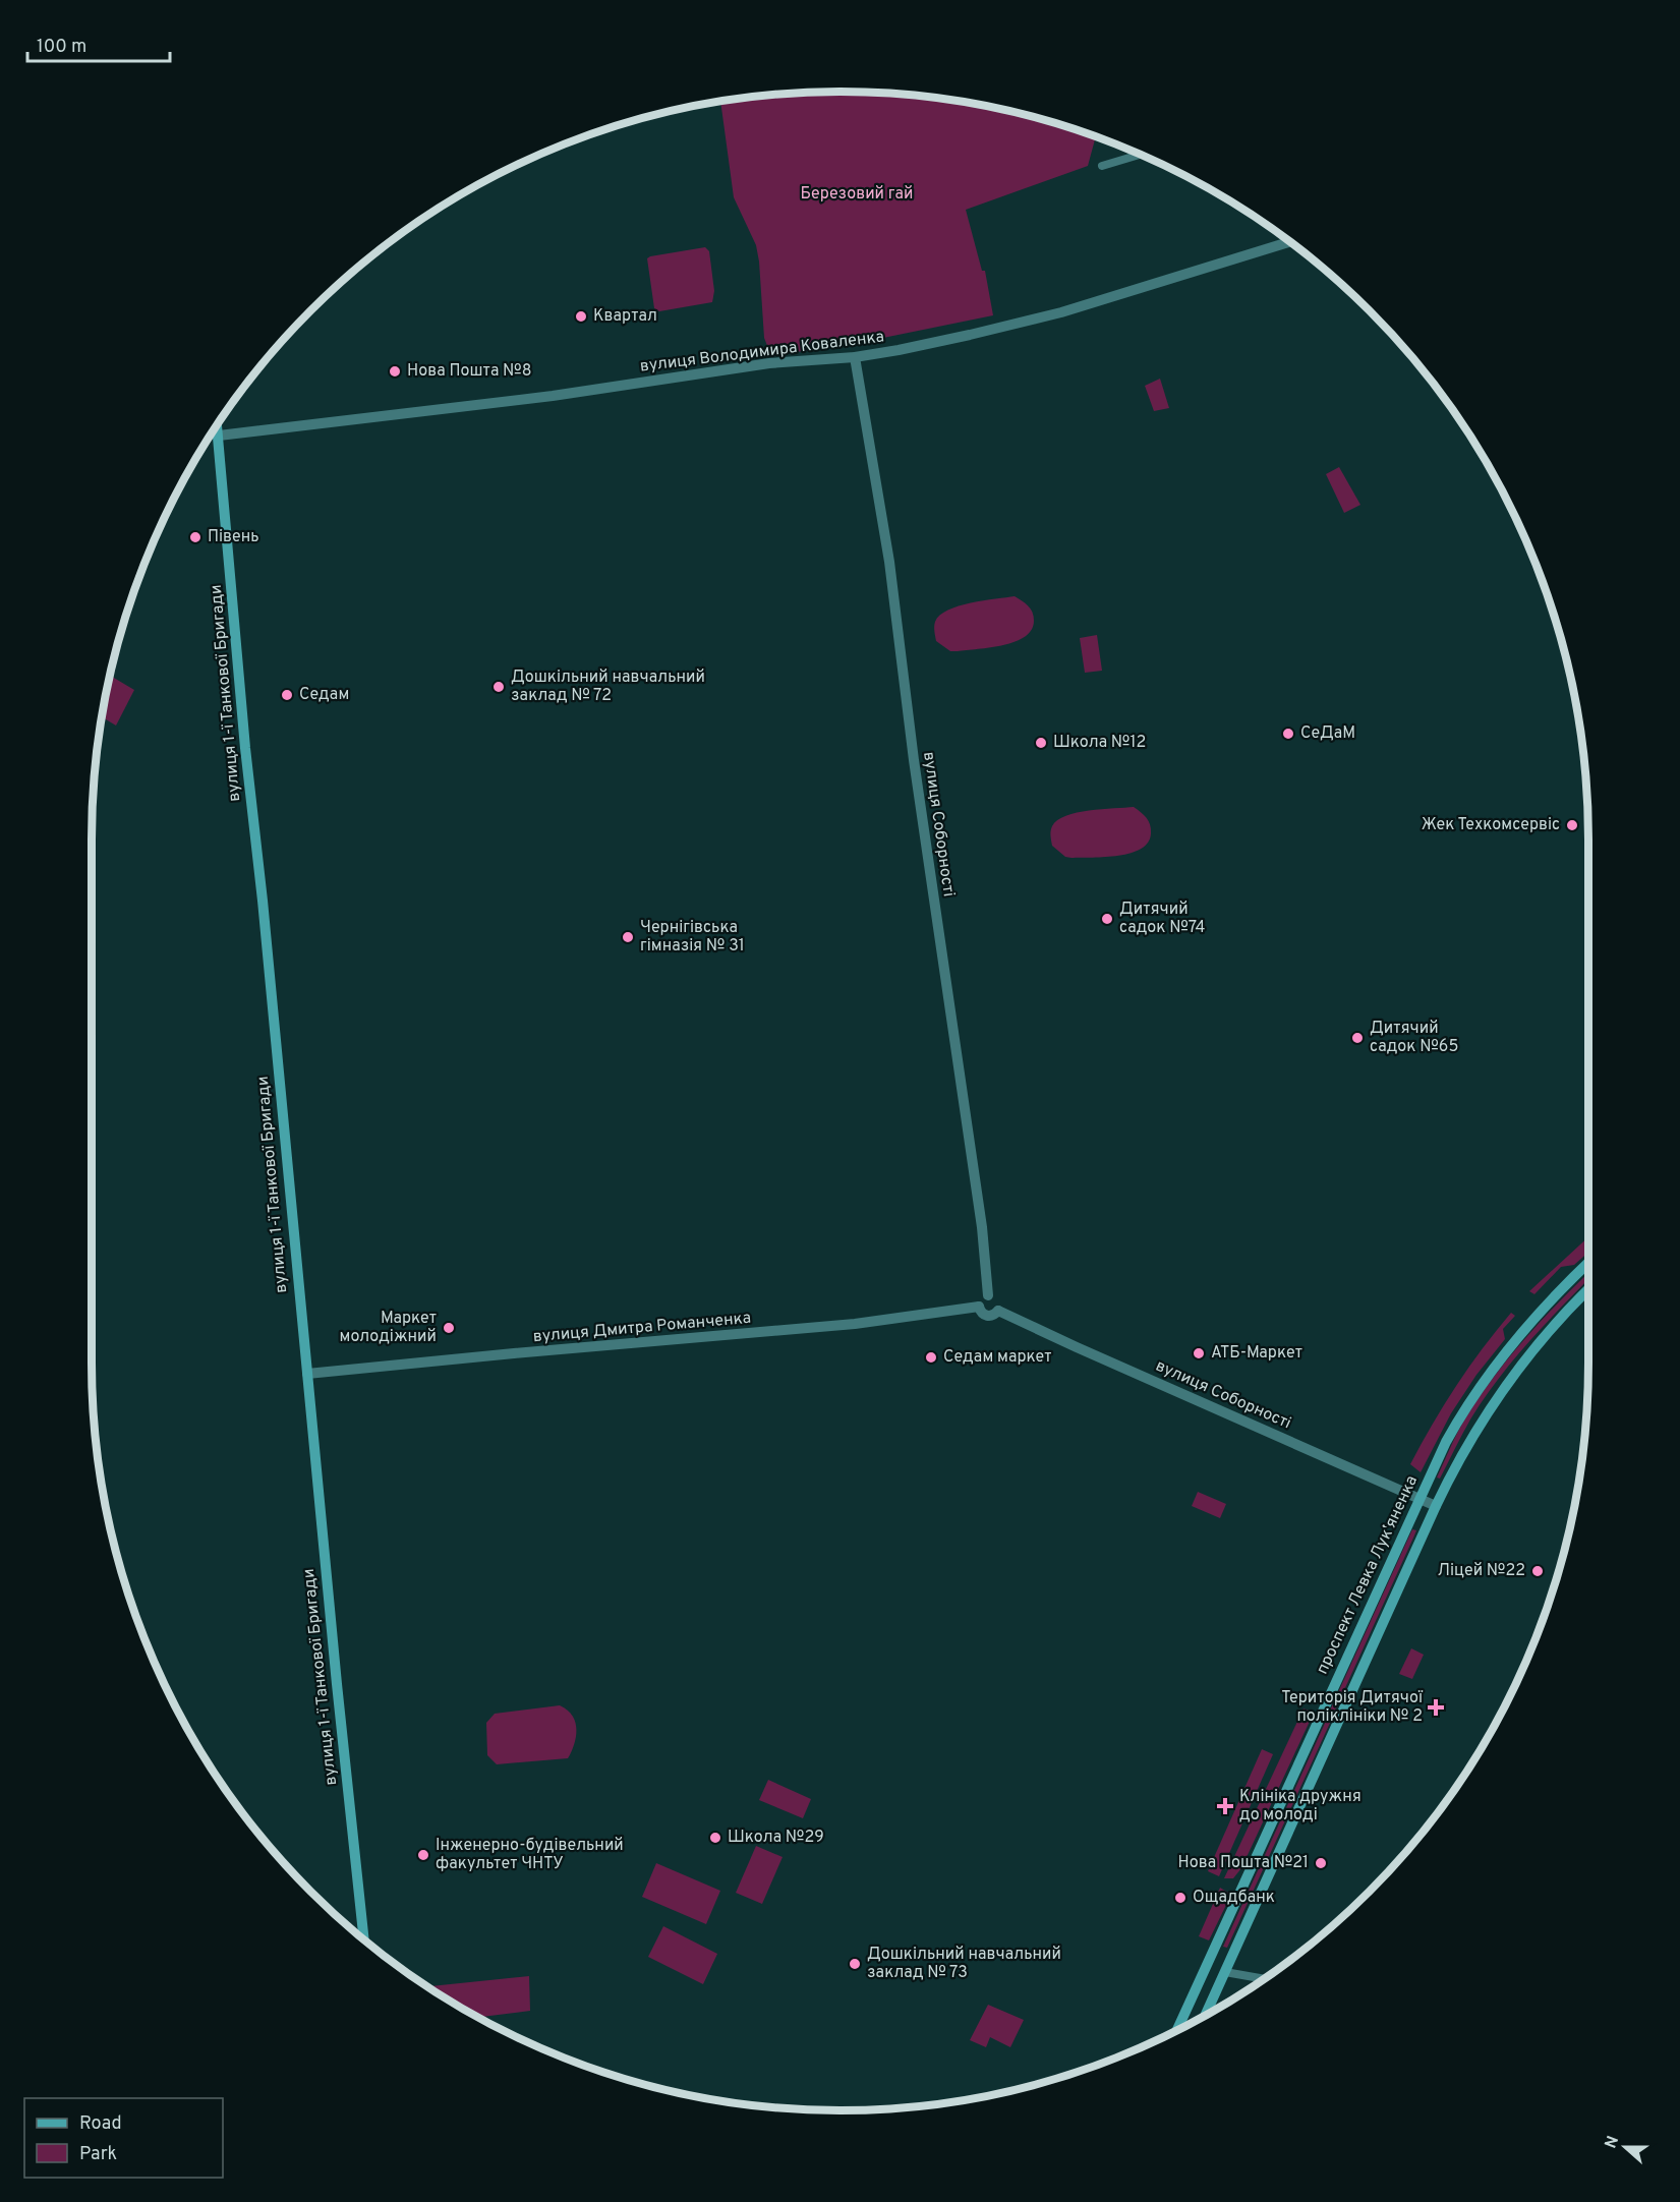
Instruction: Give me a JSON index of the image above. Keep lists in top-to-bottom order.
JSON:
{
  "streets": {
    "main road": ["вулиця 1-ї Танкової Бригади", "проспект Левка Лукʼяненка"],
    "street": ["вулиця Володимира Коваленка", "вулиця Соборності", "вулиця Дмитра Романченка"]
  },
  "crossings": [
    ["вулиця Володимира Коваленка", "вулиця 1-ї Танкової Бригади"],
    ["вулиця Володимира Коваленка", "вулиця Соборності"],
    ["вулиця 1-ї Танкової Бригади", "вулиця Дмитра Романченка"],
    ["вулиця Соборності", "вулиця Дмитра Романченка"],
    ["вулиця Соборності", "проспект Левка Лукʼяненка"]
  ],
  "parks": ["Березовий гай"],
  "places": {
    "other": [
      "Квартал",
      "Нова Пошта №8",
      "Півень",
      "Дошкільний навчальний заклад № 72",
      "Седам",
      "СеДаМ",
      "Школа №12",
      "Жек Техкомсервіс",
      "Дитячий садок №74",
      "Чернігівська гімназія № 31",
      "Дитячий садок №65",
      "Маркет молодіжний",
      "АТБ-Маркет",
      "Седам маркет",
      "Ліцей №22",
      "Школа №29",
      "Інженерно-будівельний факультет ЧНТУ",
      "Нова Пошта №21",
      "Ощадбанк",
      "Дошкільний навчальний заклад № 73"
    ],
    "health": ["Територія Дитячої поліклініки № 2", "Клініка дружня до молоді"]
  },
  "legend": ["Road", "Park"],
  "scale_bar": "100 m",
  "north": "left"
}
